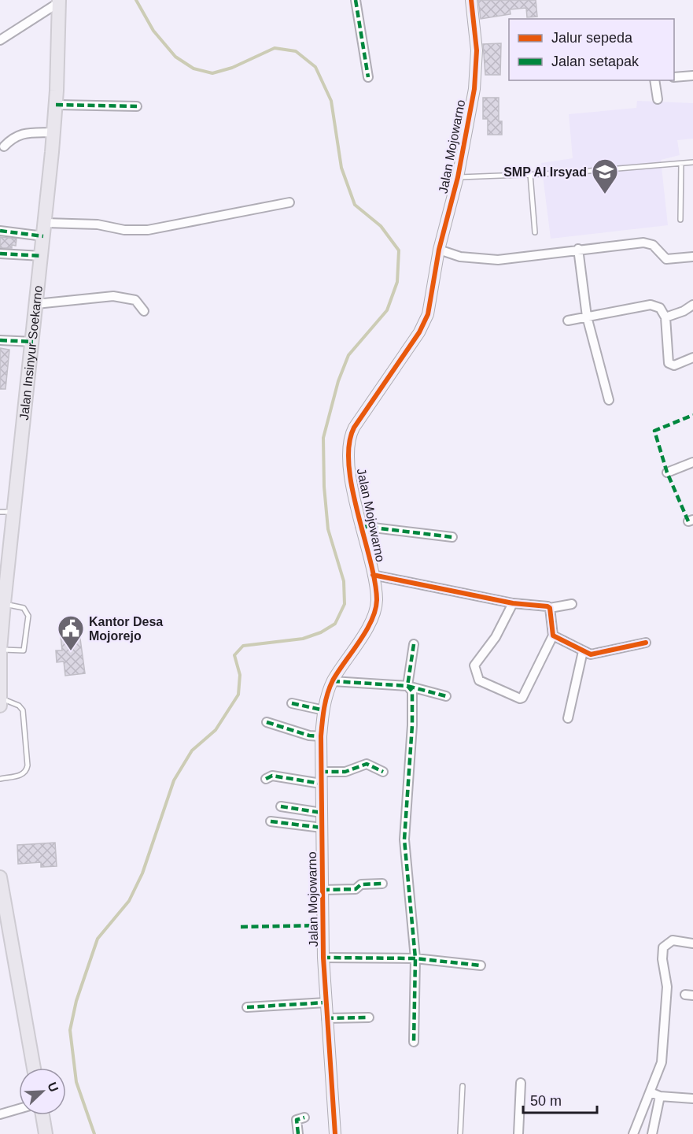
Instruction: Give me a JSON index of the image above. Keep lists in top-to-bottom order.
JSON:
{
  "streets": {
    "main road": ["Jalan Insinyur Soekarno"],
    "street": ["Jalan Mojowarno"]
  },
  "places": {
    "school or university": ["SMP Al Irsyad"],
    "public building": ["Kantor Desa Mojorejo"]
  },
  "legend": ["Jalur sepeda", "Jalan setapak"],
  "scale_bar": "50 m",
  "north": "top right"
}
